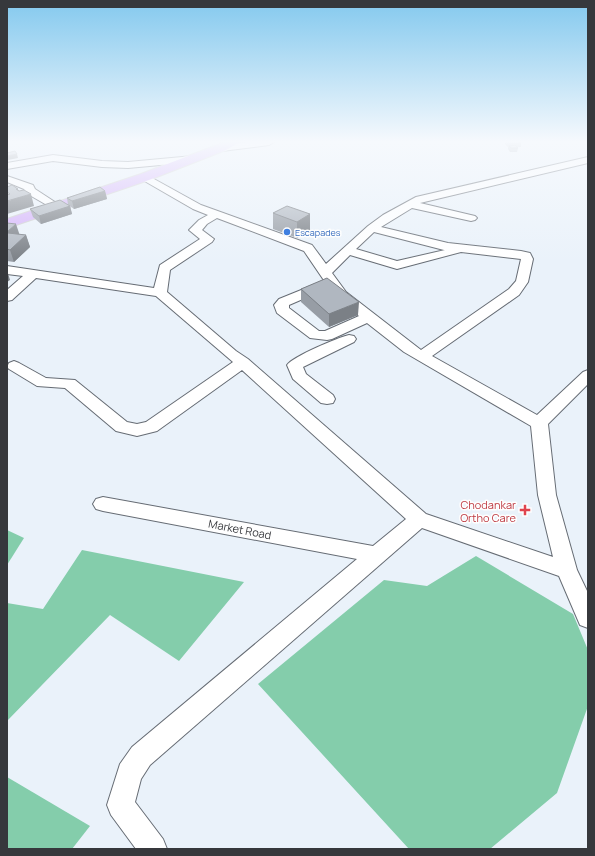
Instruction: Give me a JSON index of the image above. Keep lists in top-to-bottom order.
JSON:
{
  "streets": {
    "street": ["Market Road"]
  },
  "places": {
    "other": ["Escapades"],
    "health": ["Chodankar Ortho Care"]
  }
}
